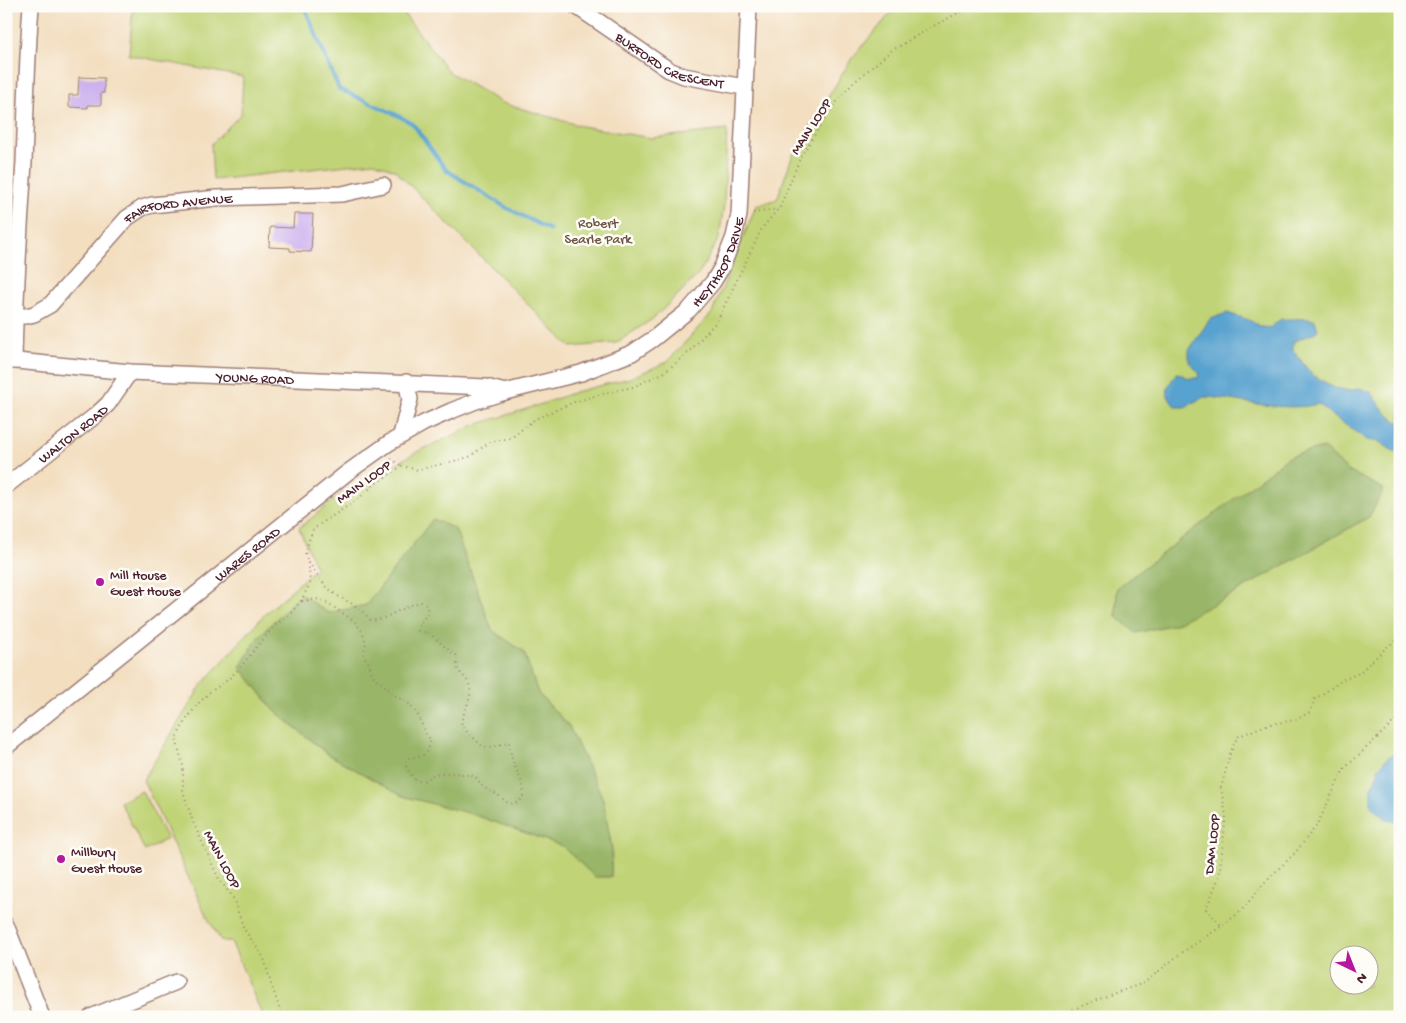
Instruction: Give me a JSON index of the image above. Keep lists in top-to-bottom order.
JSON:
{
  "streets": {
    "street": [
      "BURFORD CRESCENT",
      "FAIRFORD AVENUE",
      "HEYTHROP DRIVE",
      "YOUNG ROAD",
      "WALTON ROAD",
      "WARES ROAD"
    ],
    "path": ["MAIN LOOP", "DAM LOOP"]
  },
  "crossings": [
    ["BURFORD CRESCENT", "HEYTHROP DRIVE"],
    ["HEYTHROP DRIVE", "YOUNG ROAD"],
    ["HEYTHROP DRIVE", "WARES ROAD"],
    ["YOUNG ROAD", "WALTON ROAD"],
    ["YOUNG ROAD", "WARES ROAD"]
  ],
  "parks": ["Robert Searle Park"],
  "places": ["Mill House Guest House", "Millbury Guest House"],
  "north": "bottom right"
}
